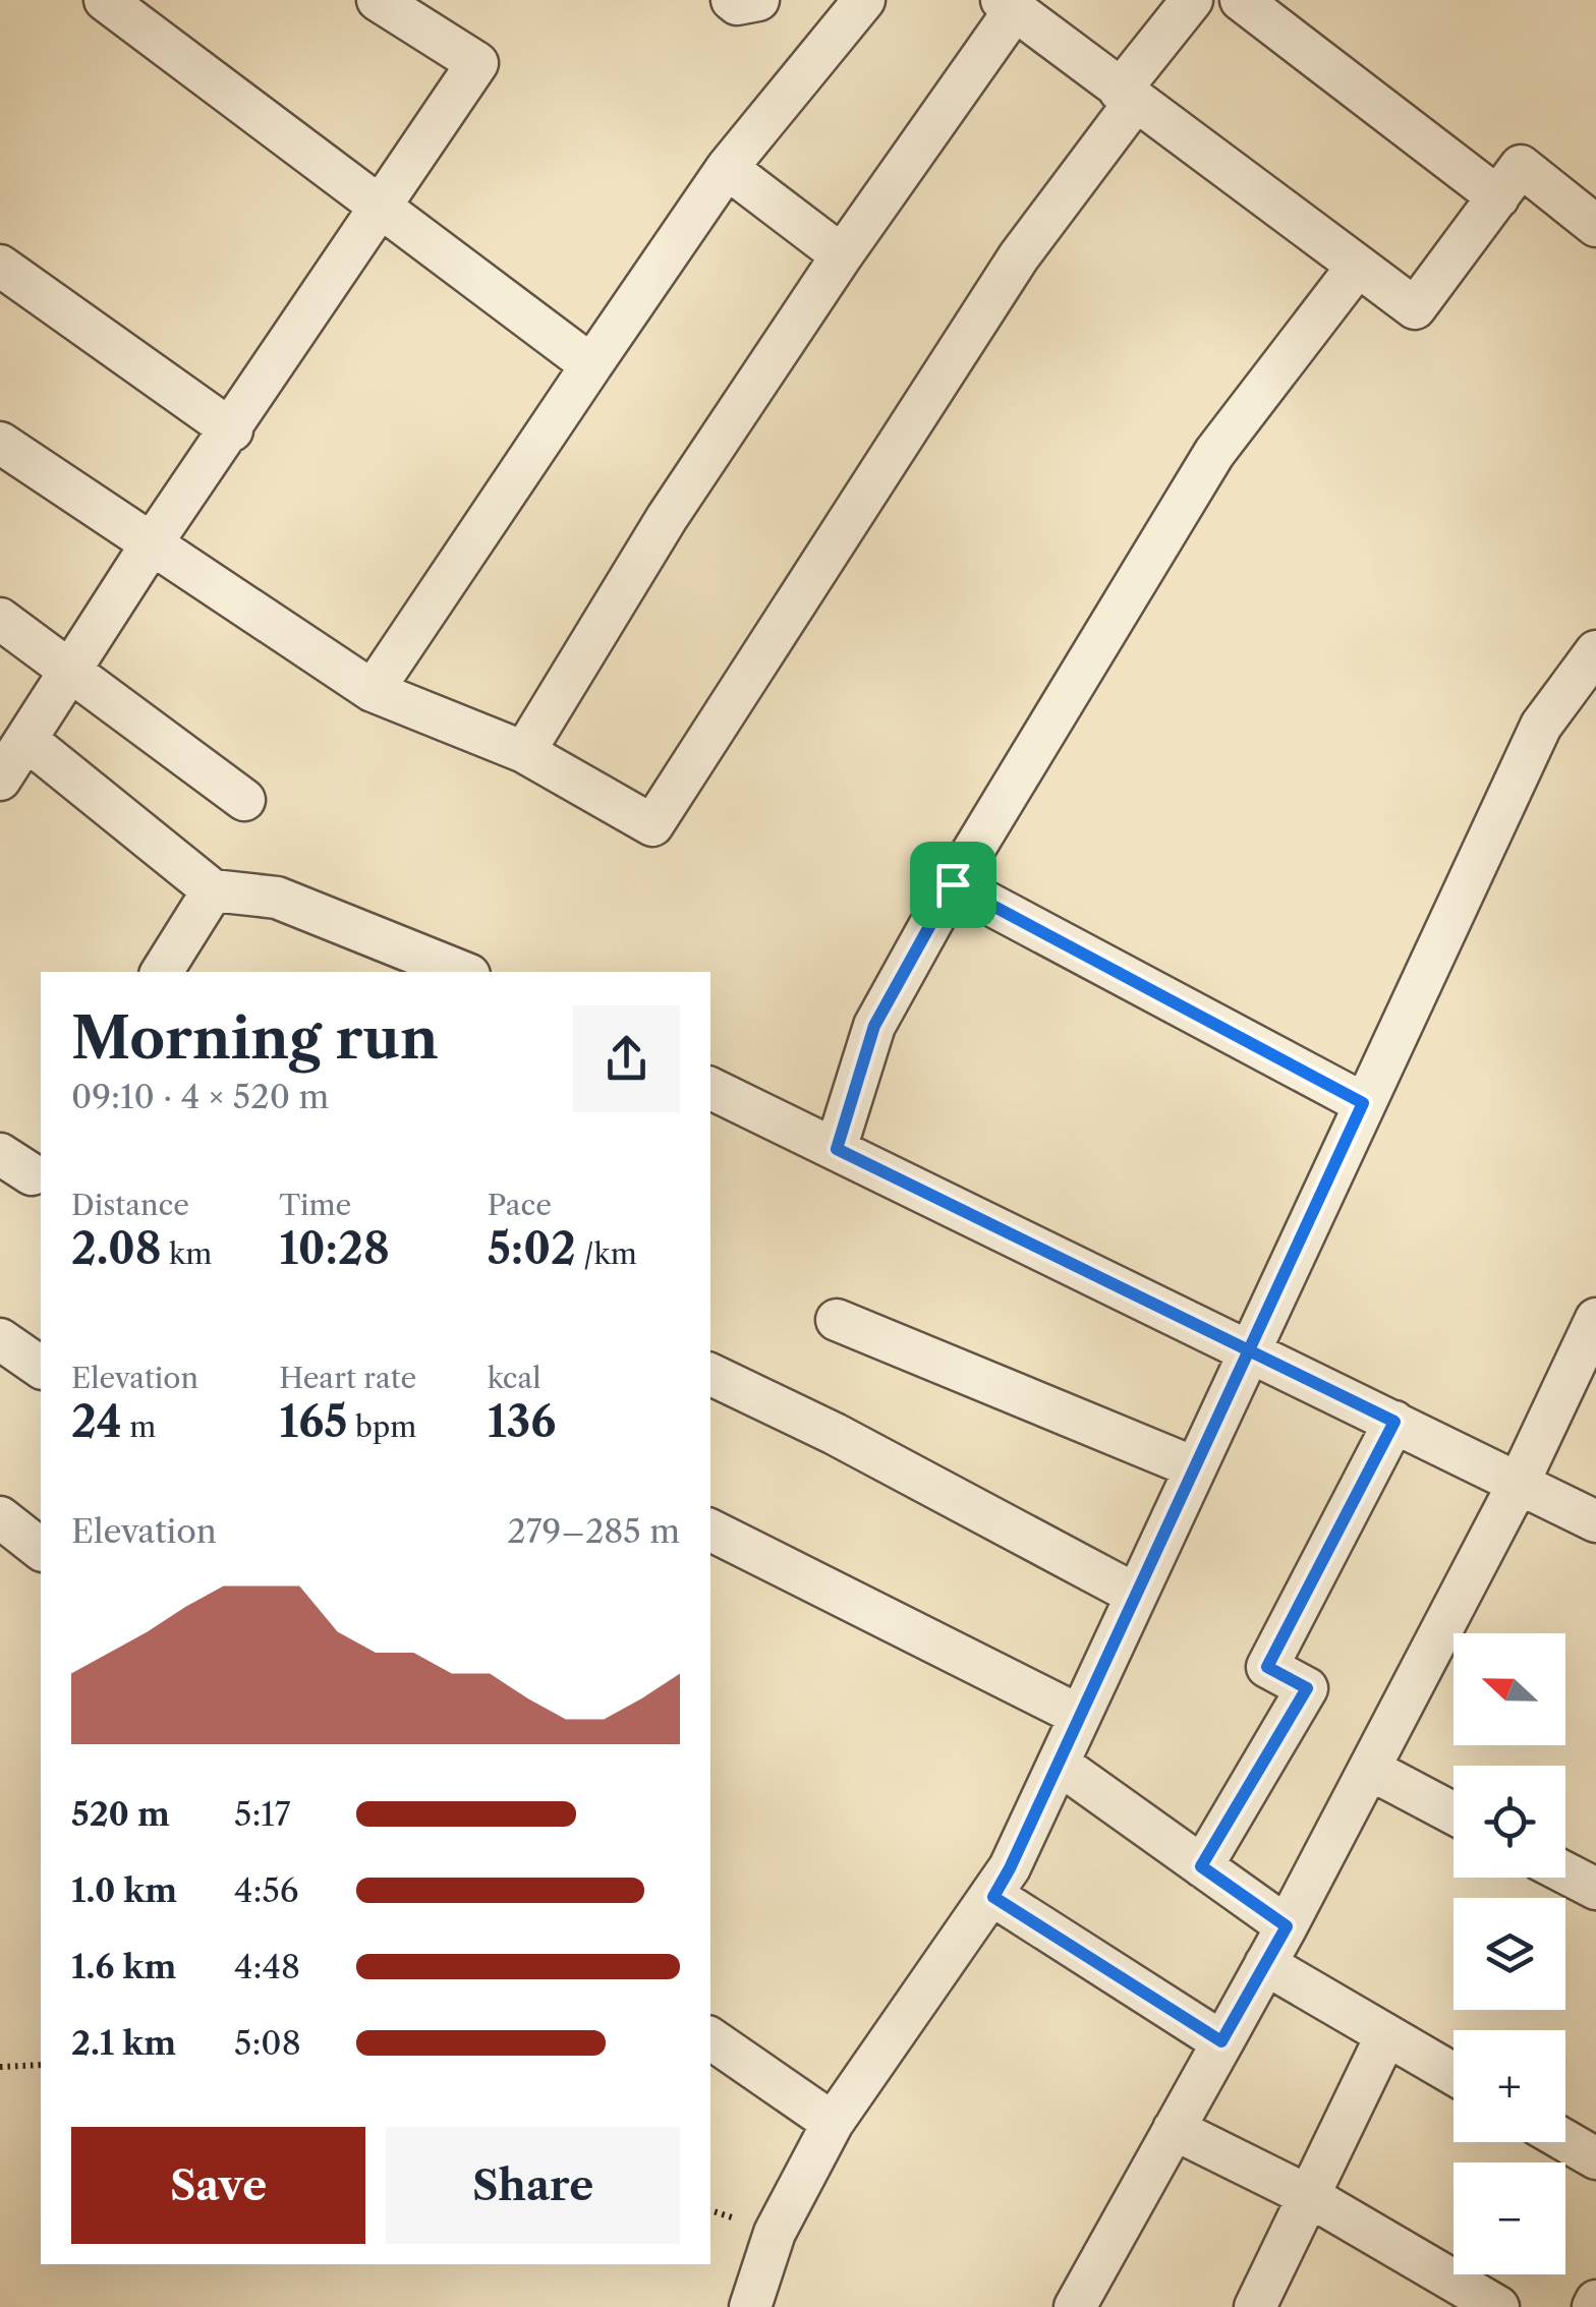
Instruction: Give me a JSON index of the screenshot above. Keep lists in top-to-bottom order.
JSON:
{
  "north": "left",
  "page": {
    "heading": ["Morning run", "09:10 · 4 × 520 m"],
    "stats": [
      ["Distance", "2.08 km"],
      ["Time", "10:28"],
      ["Pace", "5:02 /km"],
      ["Elevation", "24 m"],
      ["Heart rate", "165 bpm"],
      ["kcal", "136"]
    ],
    "chart": ["Elevation", "279–285 m"],
    "map_buttons": ["+", "−"],
    "list": [
      {
        "name": "520 m",
        "note": "5:17"
      },
      {
        "name": "1.0 km",
        "note": "4:56"
      },
      {
        "name": "1.6 km",
        "note": "4:48"
      },
      {
        "name": "2.1 km",
        "note": "5:08"
      }
    ],
    "buttons": ["Save", "Share"]
  }
}
